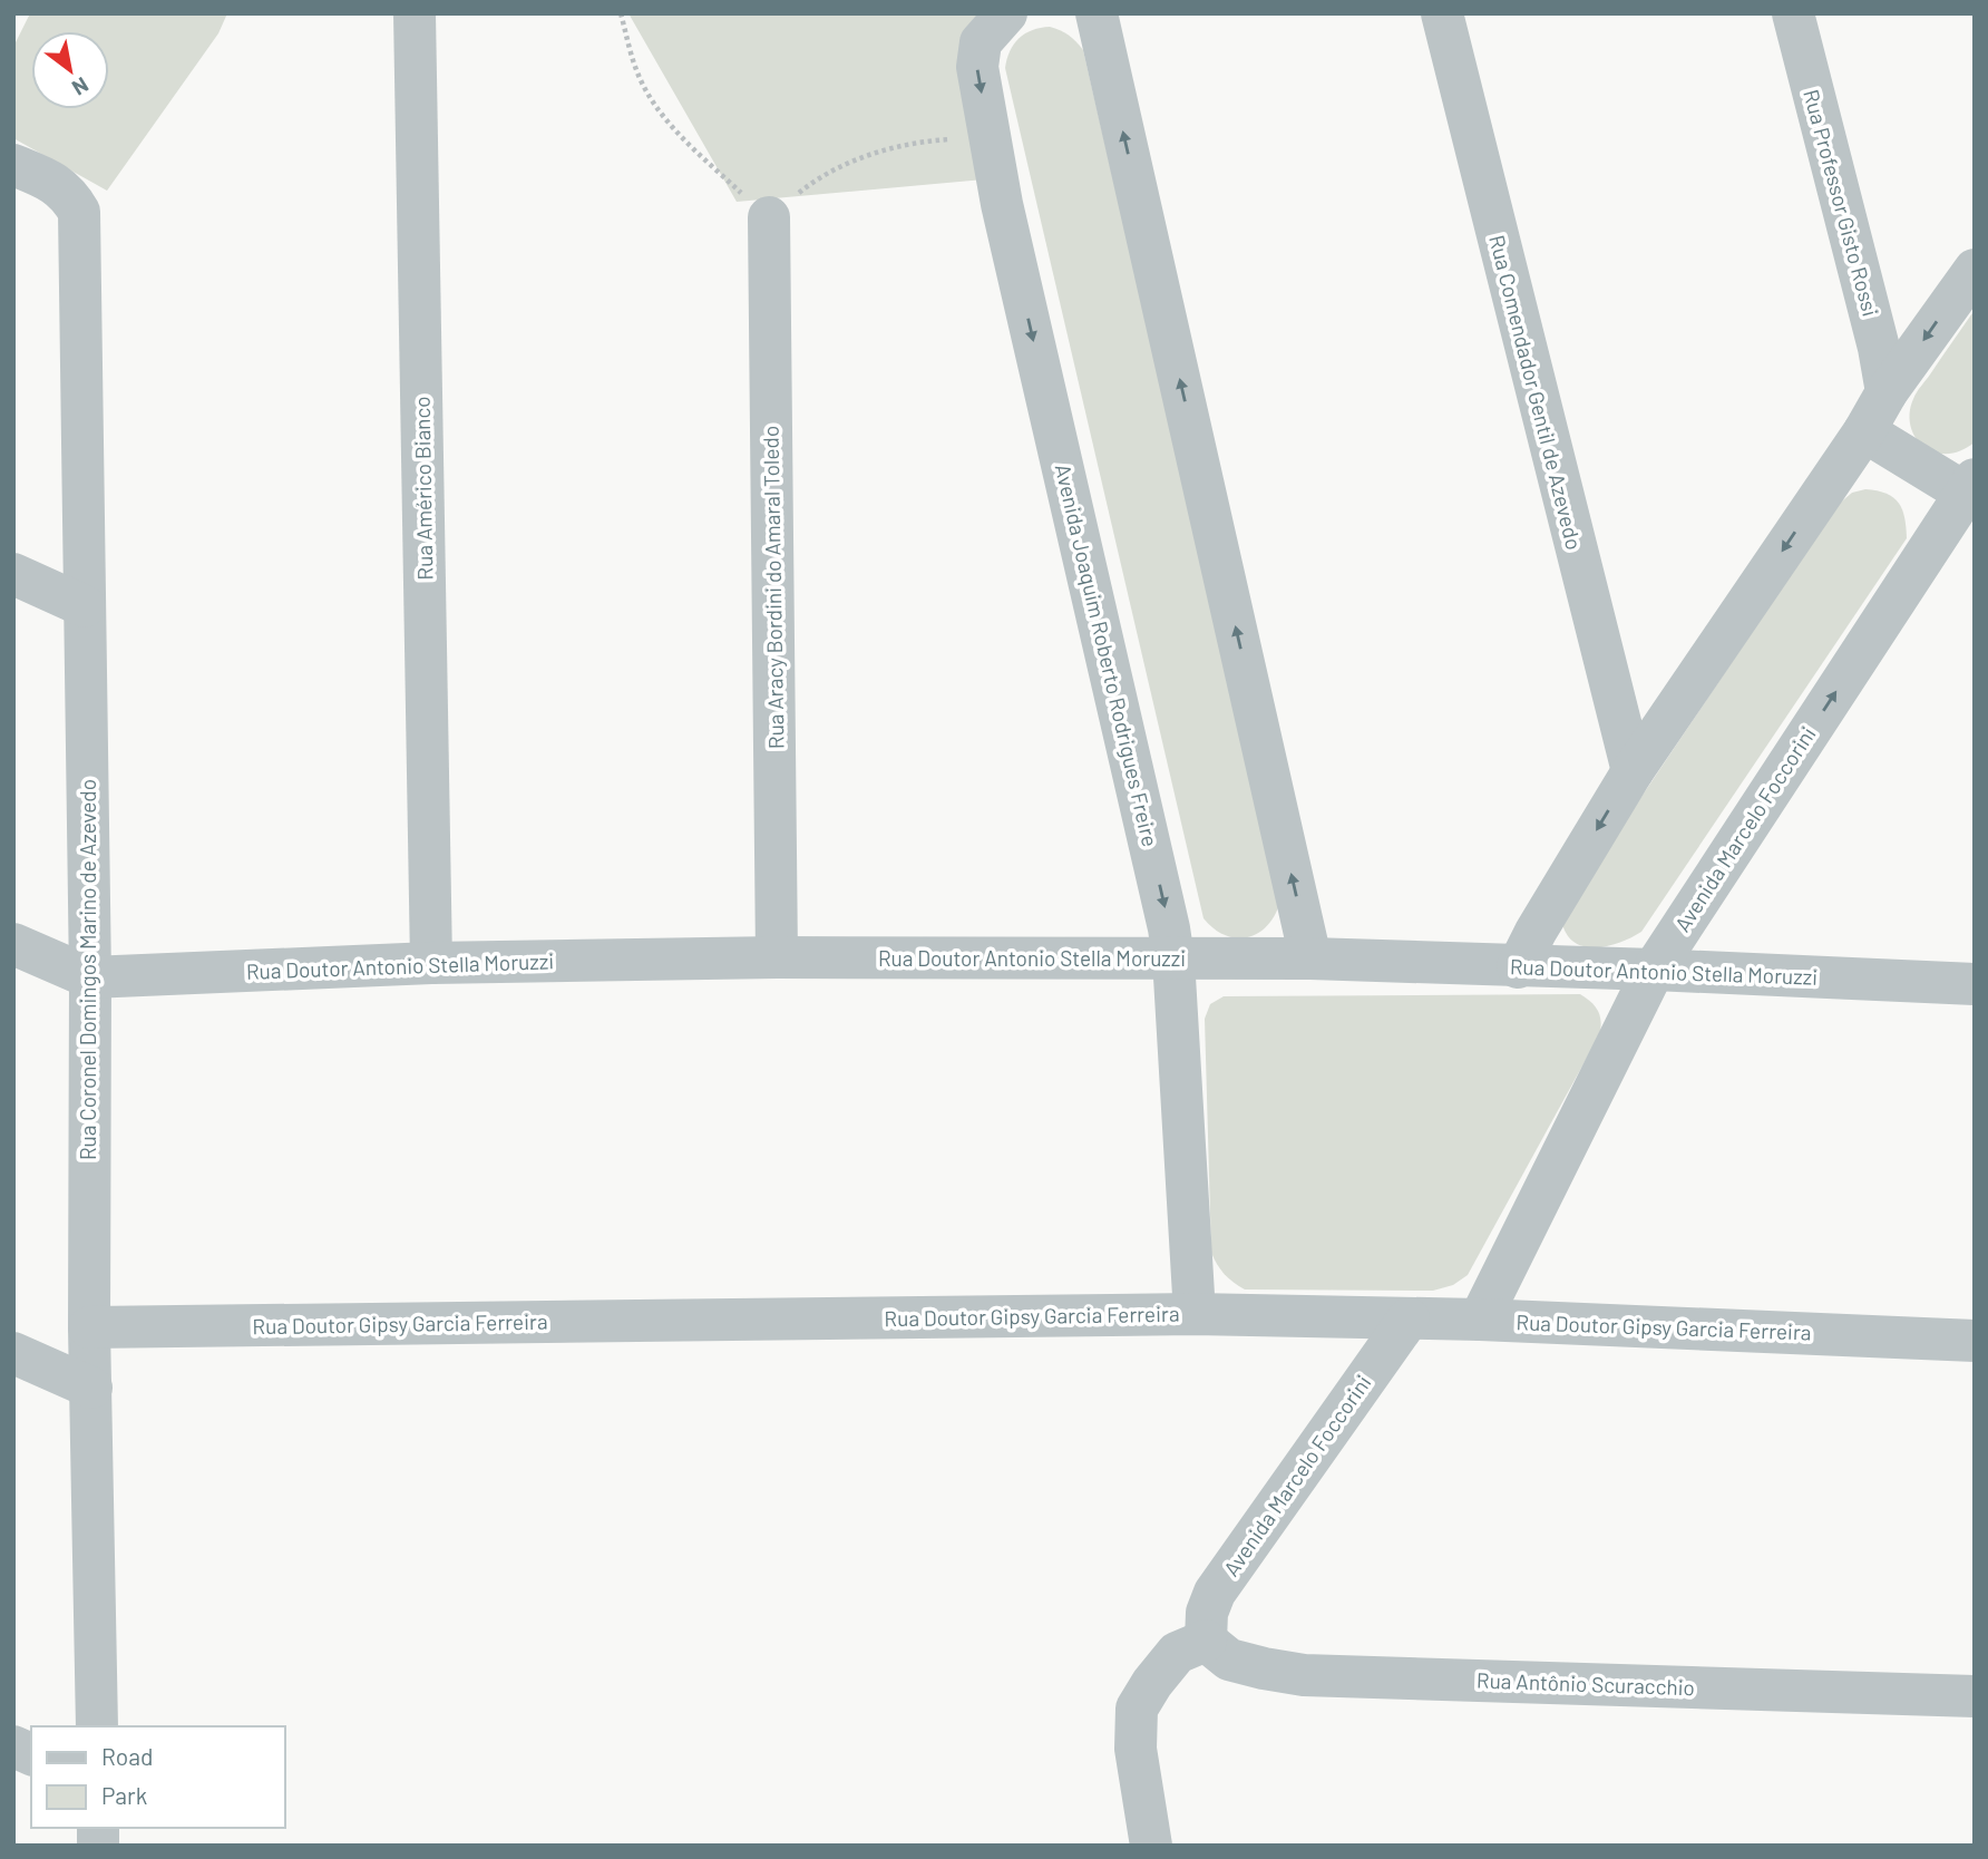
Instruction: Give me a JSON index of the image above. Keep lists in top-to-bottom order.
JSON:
{
  "streets": {
    "street": [
      "Rua Professor Gisto Rossi",
      "Rua Comendador Gentil de Azevedo",
      "Rua Américo Bianco",
      "Rua Aracy Bordini do Amaral Toledo",
      "Avenida Joaquim Roberto Rodrigues Freire",
      "Avenida Marcelo Foccorini",
      "Rua Doutor Antonio Stella Moruzzi",
      "Rua Coronel Domingos Marino de Azevedo",
      "Rua Doutor Gipsy Garcia Ferreira",
      "Rua Antônio Scuracchio"
    ]
  },
  "crossings": [
    ["Rua Américo Bianco", "Rua Doutor Antonio Stella Moruzzi"],
    ["Rua Aracy Bordini do Amaral Toledo", "Rua Doutor Antonio Stella Moruzzi"],
    ["Avenida Joaquim Roberto Rodrigues Freire", "Rua Doutor Antonio Stella Moruzzi"],
    ["Avenida Joaquim Roberto Rodrigues Freire", "Rua Doutor Gipsy Garcia Ferreira"],
    ["Avenida Marcelo Foccorini", "Rua Doutor Antonio Stella Moruzzi"],
    ["Avenida Marcelo Foccorini", "Rua Doutor Gipsy Garcia Ferreira"],
    ["Avenida Marcelo Foccorini", "Rua Antônio Scuracchio"],
    ["Rua Doutor Antonio Stella Moruzzi", "Rua Coronel Domingos Marino de Azevedo"],
    ["Rua Coronel Domingos Marino de Azevedo", "Rua Doutor Gipsy Garcia Ferreira"]
  ],
  "legend": ["Road", "Park"],
  "north": "bottom right"
}
